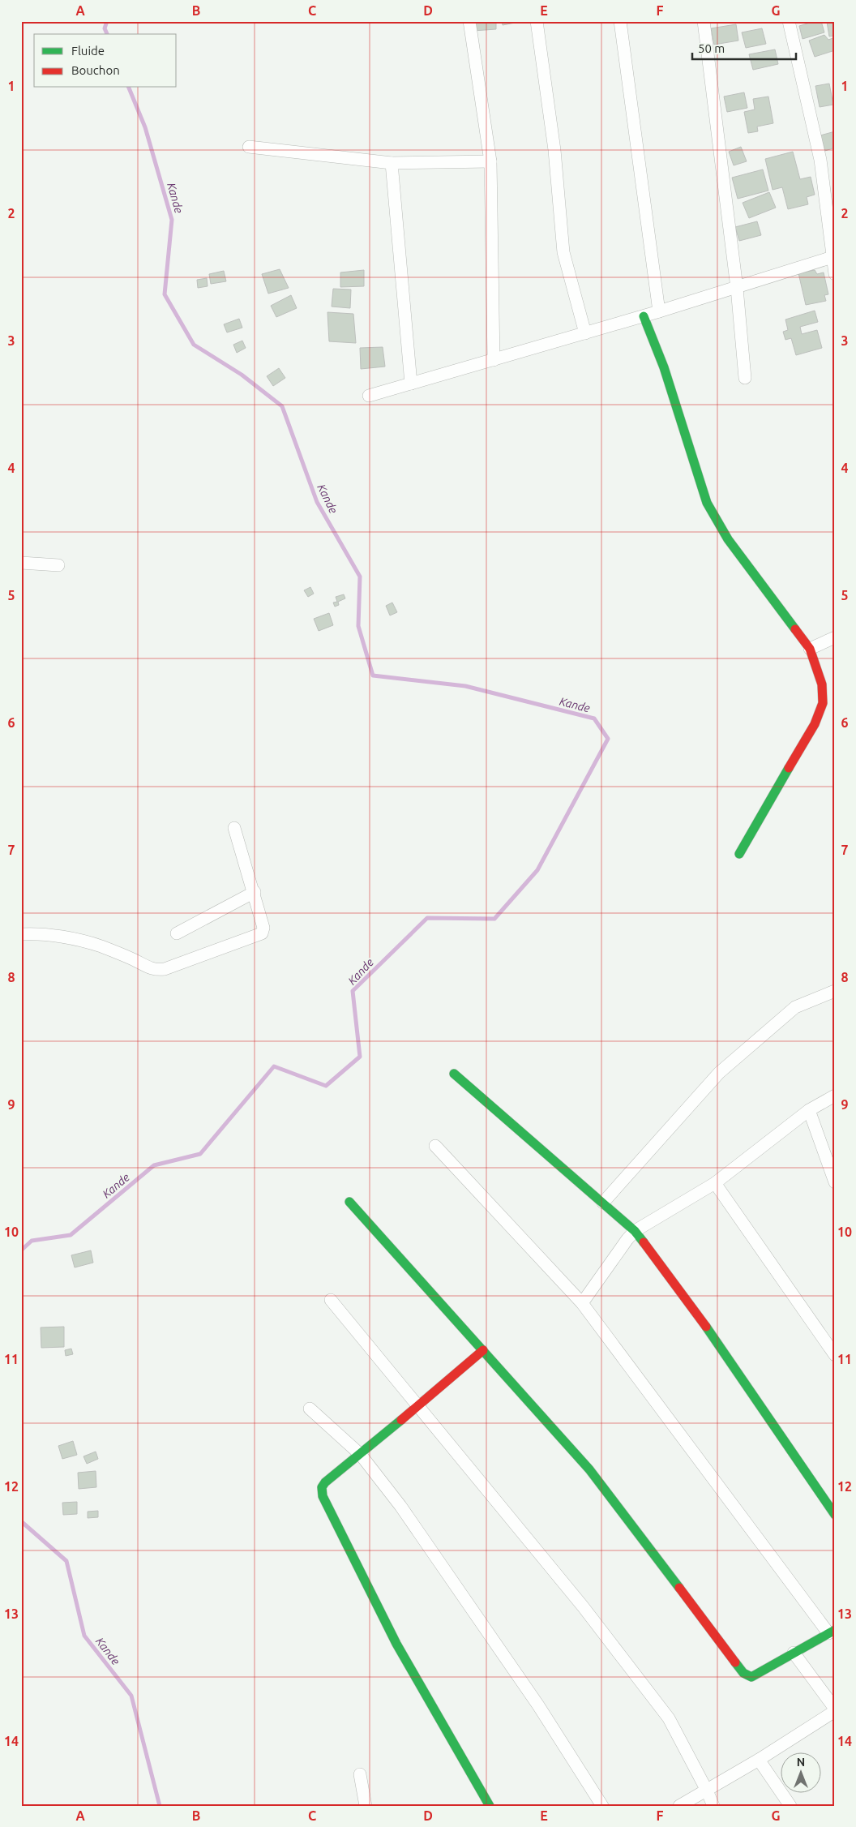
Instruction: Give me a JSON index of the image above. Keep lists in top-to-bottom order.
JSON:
{
  "water": ["Kande"],
  "legend": ["Fluide", "Bouchon"],
  "scale_bar": "50 m",
  "north": "top",
  "grid": {
    "columns": [
      "A",
      "B",
      "C",
      "D",
      "E",
      "F",
      "G"
    ],
    "rows": [
      "1",
      "2",
      "3",
      "4",
      "5",
      "6",
      "7",
      "8",
      "9",
      "10",
      "11",
      "12",
      "13",
      "14"
    ]
  }
}
